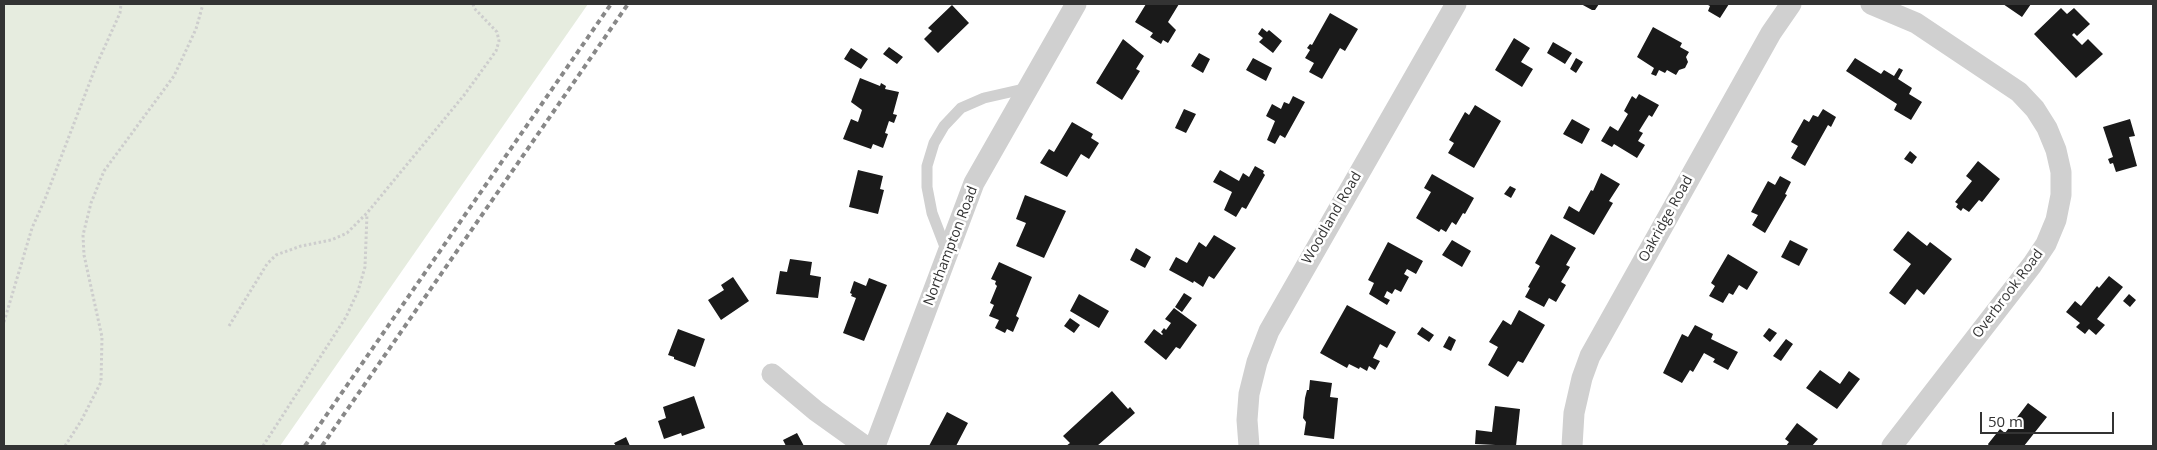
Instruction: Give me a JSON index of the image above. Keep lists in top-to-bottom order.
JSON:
{
  "streets": {
    "street": [
      "Woodland Road",
      "Oakridge Road",
      "Northampton Road",
      "Overbrook Road"
    ]
  },
  "scale_bar": "50 m"
}
